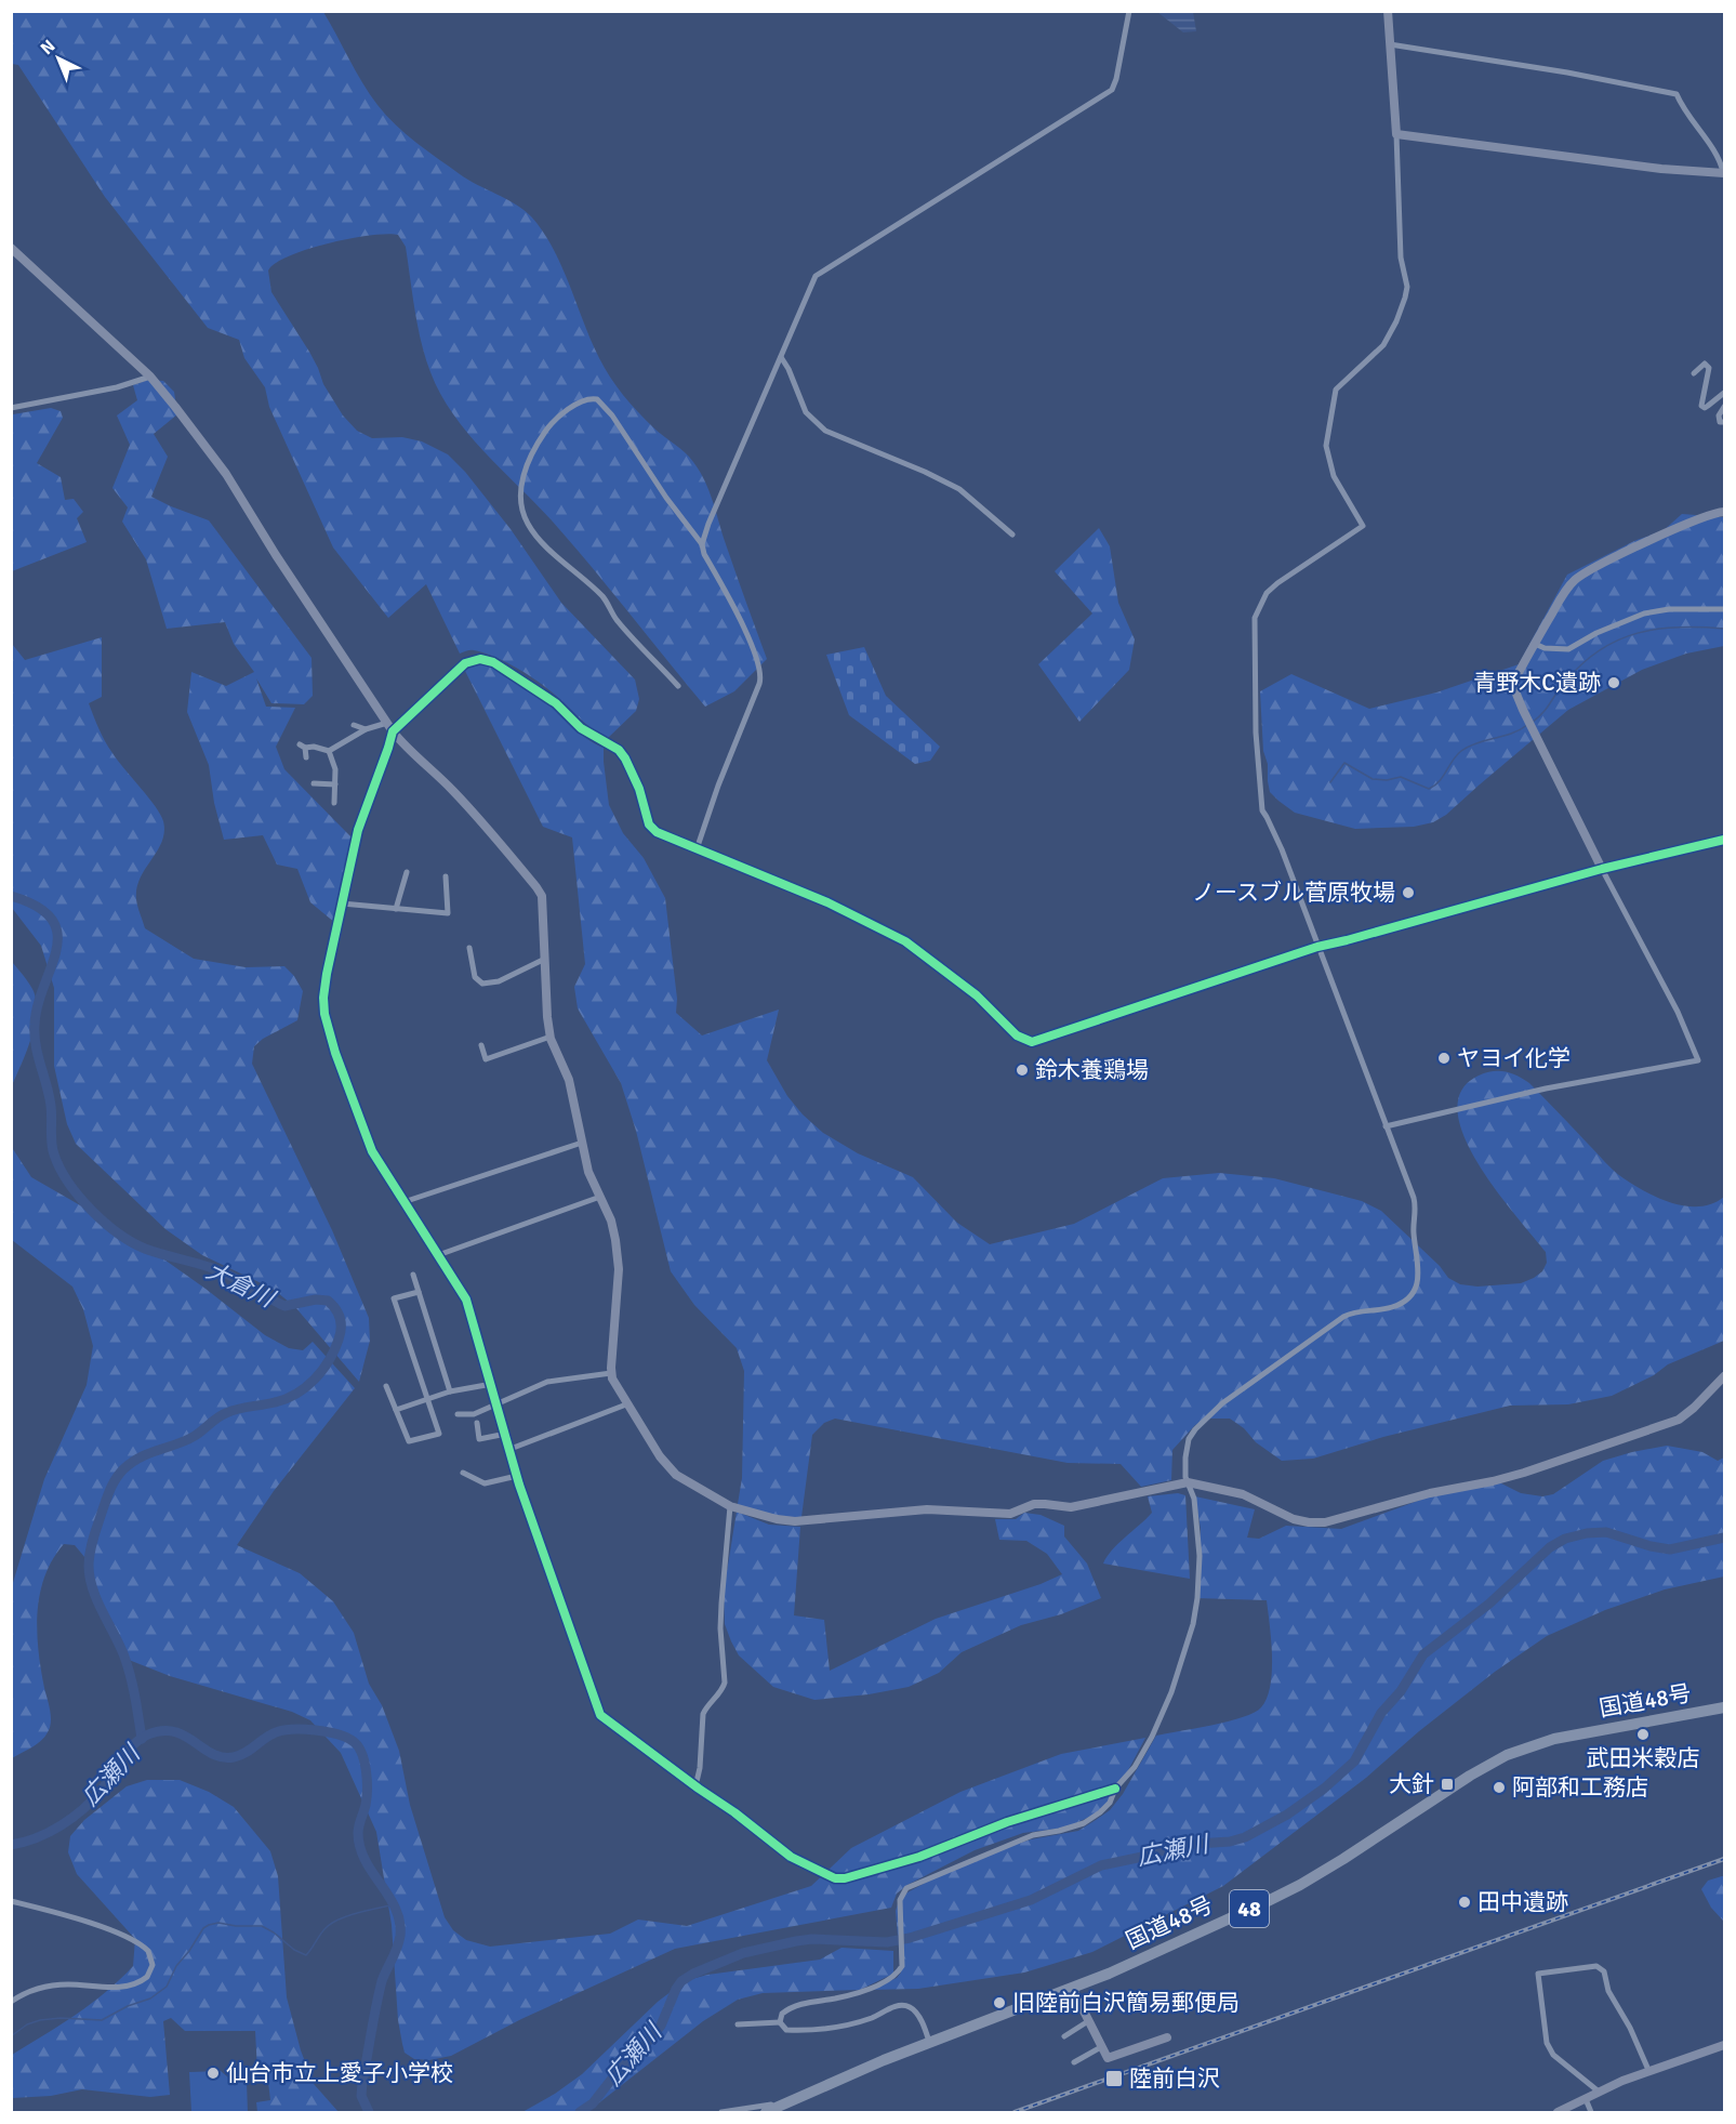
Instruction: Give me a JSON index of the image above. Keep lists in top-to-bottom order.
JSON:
{
  "streets": {
    "highway": ["国道48号", "48"]
  },
  "water": ["大倉川", "広瀬川"],
  "places": {
    "other": [
      "青野木C遺跡",
      "ノースブル菅原牧場",
      "ヤヨイ化学",
      "鈴木養鶏場",
      "武田米穀店",
      "阿部和工務店",
      "田中遺跡",
      "旧陸前白沢簡易郵便局",
      "仙台市立上愛子小学校"
    ],
    "transit": ["大針", "陸前白沢"]
  },
  "north": "top left"
}
